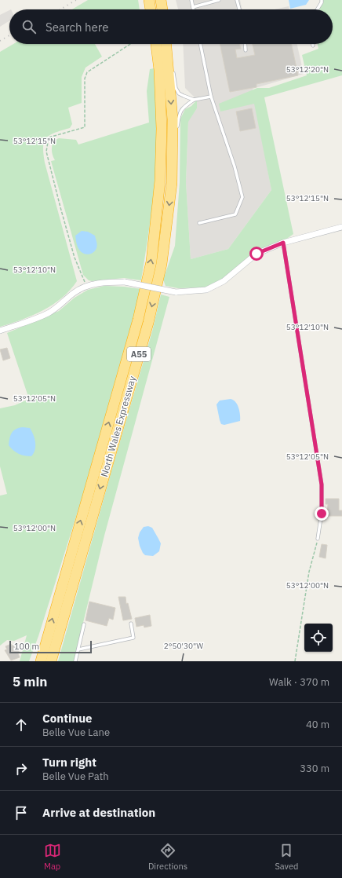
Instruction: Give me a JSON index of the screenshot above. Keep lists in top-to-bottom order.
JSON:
{
  "streets": {
    "highway": ["A55", "North Wales Expressway"]
  },
  "scale_bar": "100 m",
  "page": {
    "search": "Search here",
    "scale": "100 m",
    "heading": ["5 min", "Walk · 370 m"],
    "list": [
      ["Continue", "Belle Vue Lane", "40 m"],
      ["Turn right", "Belle Vue Path", "330 m"],
      "Arrive at destination"
    ],
    "nav": ["Map", "Directions", "Saved"]
  },
  "coordinates": [
    "53°12'20\"N",
    "53°12'15\"N",
    "53°12'10\"N",
    "53°12'05\"N",
    "53°12'00\"N",
    "2°50'30\"W"
  ]
}
